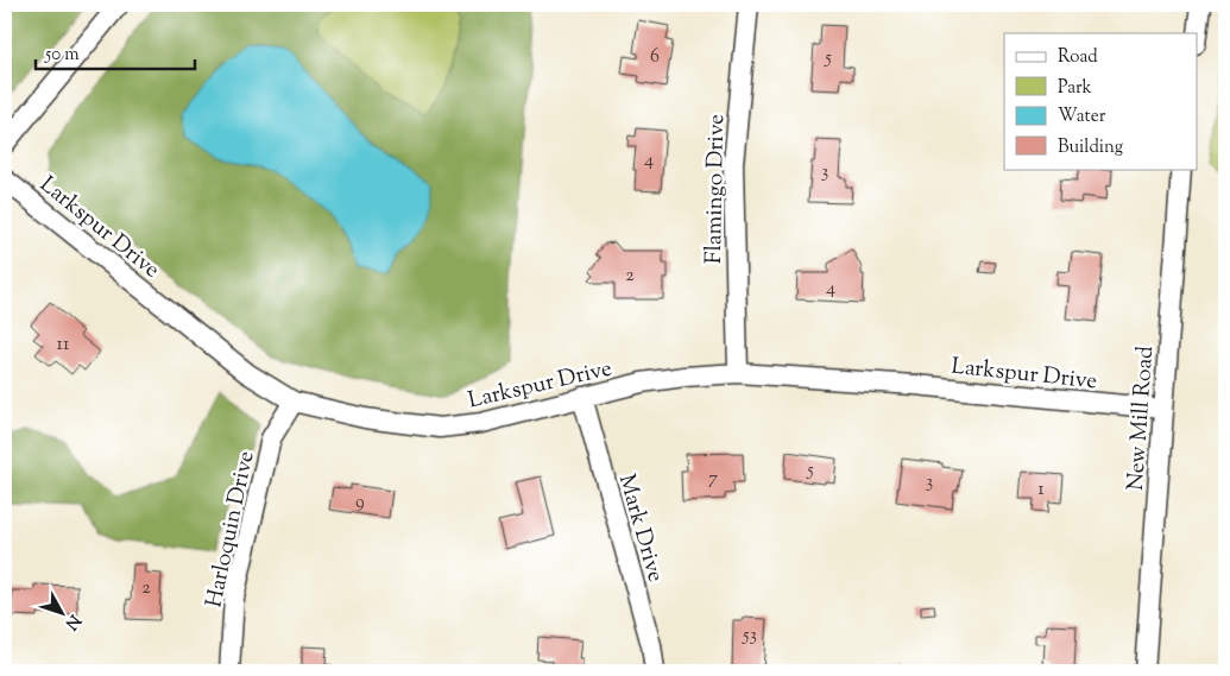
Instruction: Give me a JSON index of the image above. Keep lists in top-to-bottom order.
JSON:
{
  "streets": {
    "street": [
      "Flamingo Drive",
      "Larkspur Drive",
      "New Mill Road",
      "Mark Drive",
      "Harloquin Drive"
    ]
  },
  "crossings": [
    ["Flamingo Drive", "Larkspur Drive"],
    ["Larkspur Drive", "New Mill Road"],
    ["Larkspur Drive", "Mark Drive"],
    ["Larkspur Drive", "Harloquin Drive"]
  ],
  "house_numbers": [
    "6",
    "5",
    "4",
    "3",
    "2",
    "4",
    "11",
    "5",
    "7",
    "3",
    "1",
    "9",
    "2",
    "53"
  ],
  "legend": [
    "Road",
    "Park",
    "Water",
    "Building"
  ],
  "scale_bar": "50 m",
  "north": "bottom right"
}
